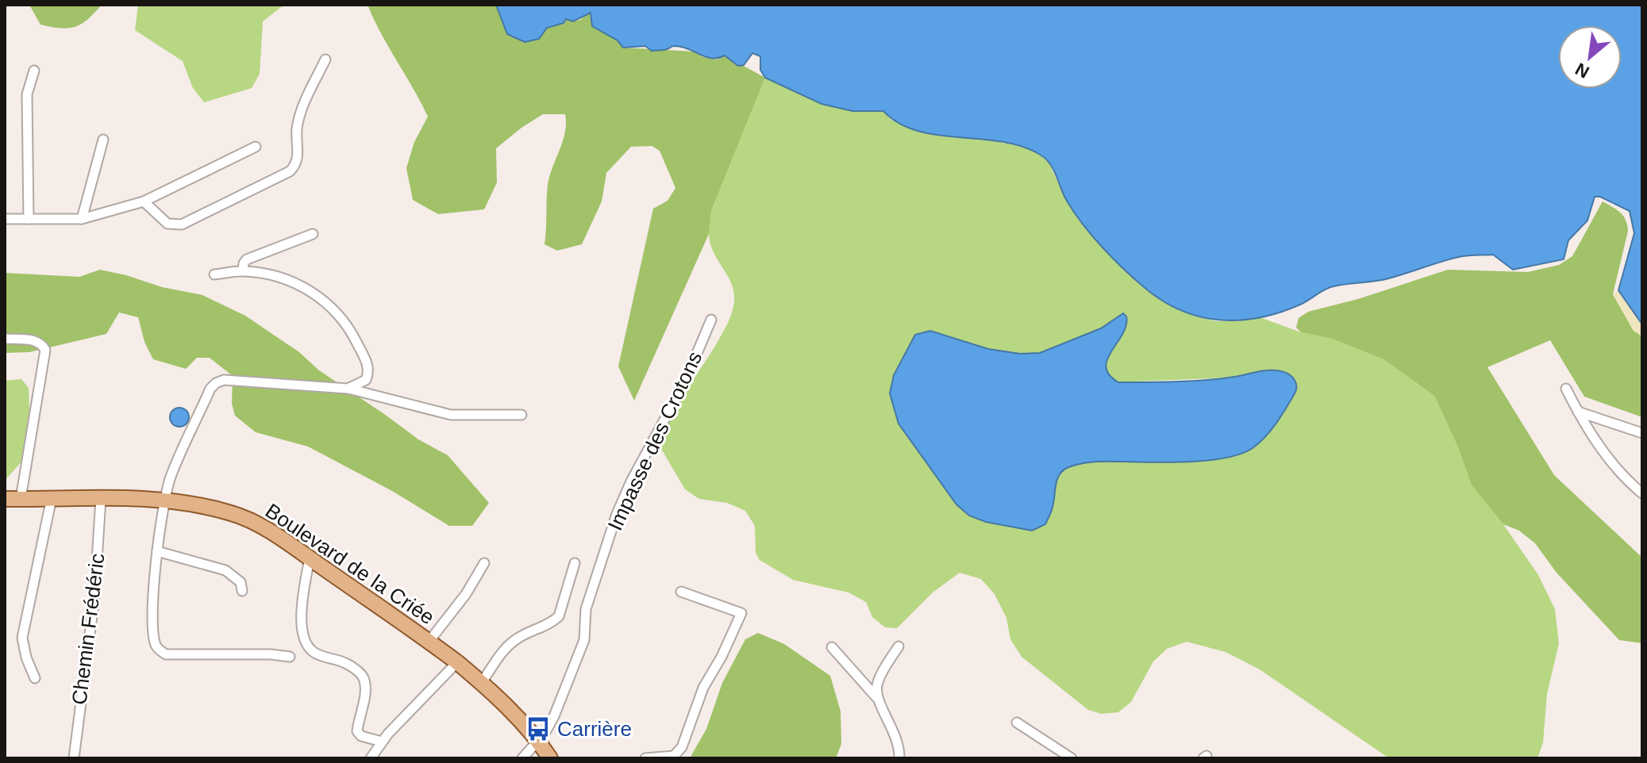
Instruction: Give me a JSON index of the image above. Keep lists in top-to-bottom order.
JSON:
{
  "streets": {
    "main road": ["Boulevard de la Criée"],
    "street": ["Impasse des Crotons", "Chemin Frédéric"]
  },
  "crossings": [
    ["Impasse des Crotons", "Boulevard de la Criée"],
    ["Boulevard de la Criée", "Chemin Frédéric"]
  ],
  "places": {
    "bus stop": ["Carrière"]
  },
  "north": "bottom left"
}
